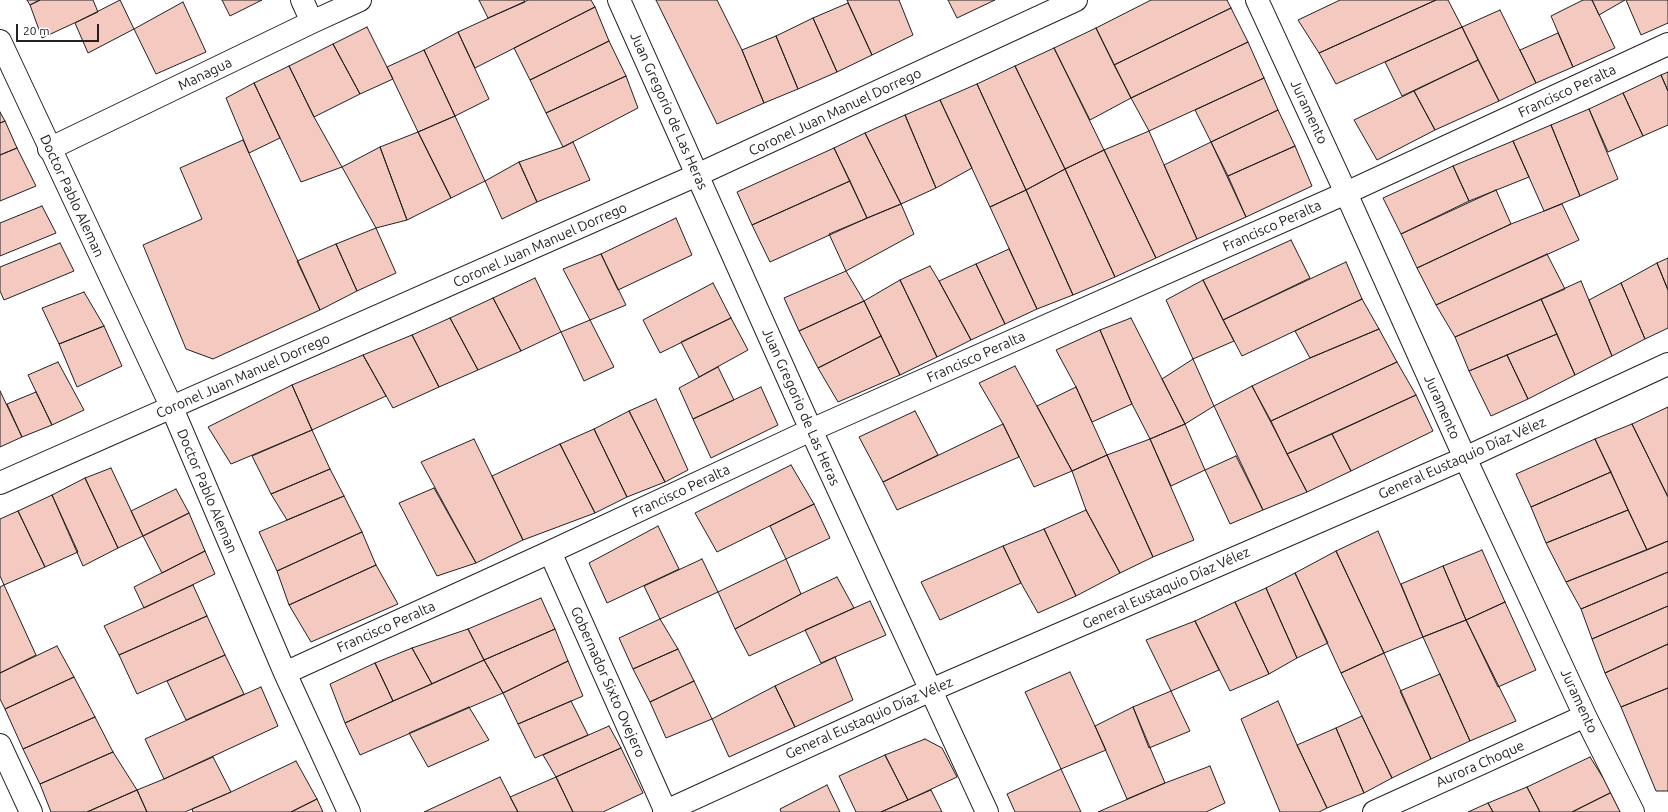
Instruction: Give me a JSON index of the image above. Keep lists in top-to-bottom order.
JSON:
{
  "streets": {
    "street": [
      "Managua",
      "Francisco Peralta",
      "Juan Gregorio de Las Heras",
      "Coronel Juan Manuel Dorrego",
      "Juramento",
      "Doctor Pablo Aleman",
      "General Eustaquio Díaz Vélez",
      "Gobernador Sixto Ovejero",
      "Aurora Choque"
    ]
  },
  "crossings": [
    ["Managua", "Doctor Pablo Aleman"],
    ["Francisco Peralta", "Juan Gregorio de Las Heras"],
    ["Francisco Peralta", "Juramento"],
    ["Francisco Peralta", "Doctor Pablo Aleman"],
    ["Francisco Peralta", "Gobernador Sixto Ovejero"],
    ["Juan Gregorio de Las Heras", "Coronel Juan Manuel Dorrego"],
    ["Juan Gregorio de Las Heras", "General Eustaquio Díaz Vélez"],
    ["Coronel Juan Manuel Dorrego", "Doctor Pablo Aleman"],
    ["Juramento", "General Eustaquio Díaz Vélez"],
    ["Juramento", "Aurora Choque"],
    ["General Eustaquio Díaz Vélez", "Gobernador Sixto Ovejero"]
  ],
  "scale_bar": "20 m"
}
